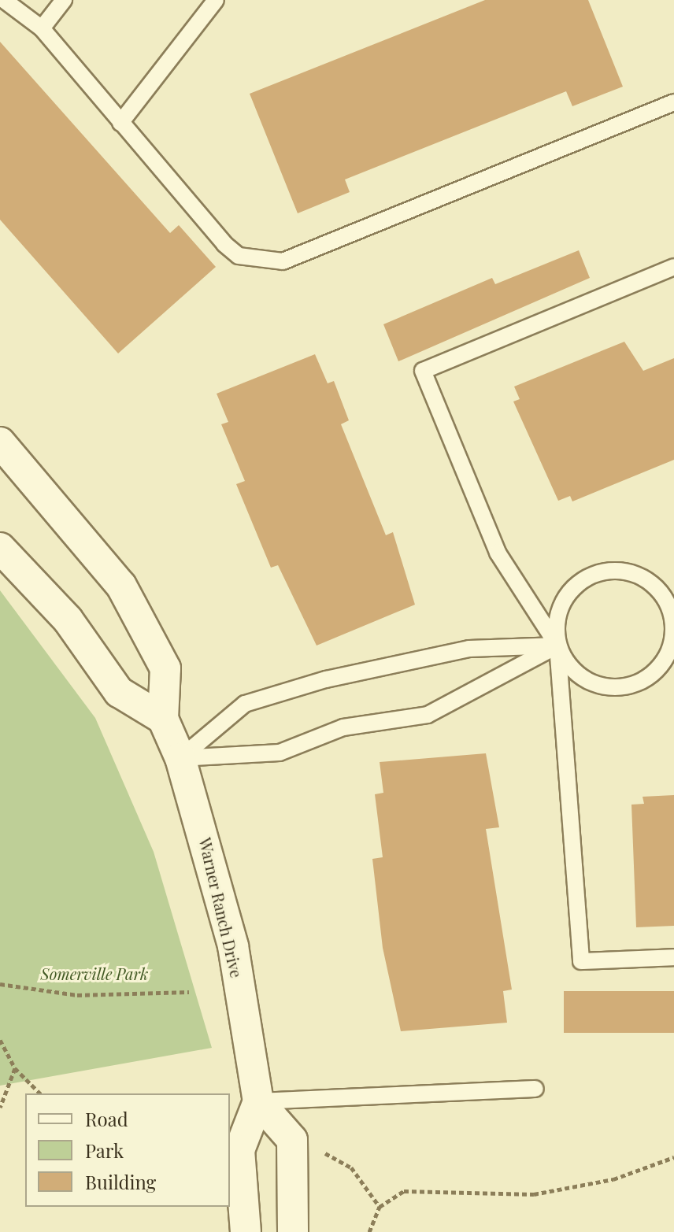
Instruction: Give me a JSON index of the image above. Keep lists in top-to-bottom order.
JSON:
{
  "streets": {
    "street": ["Warner Ranch Drive"]
  },
  "parks": ["Somerville Park"],
  "legend": ["Road", "Park", "Building"]
}
